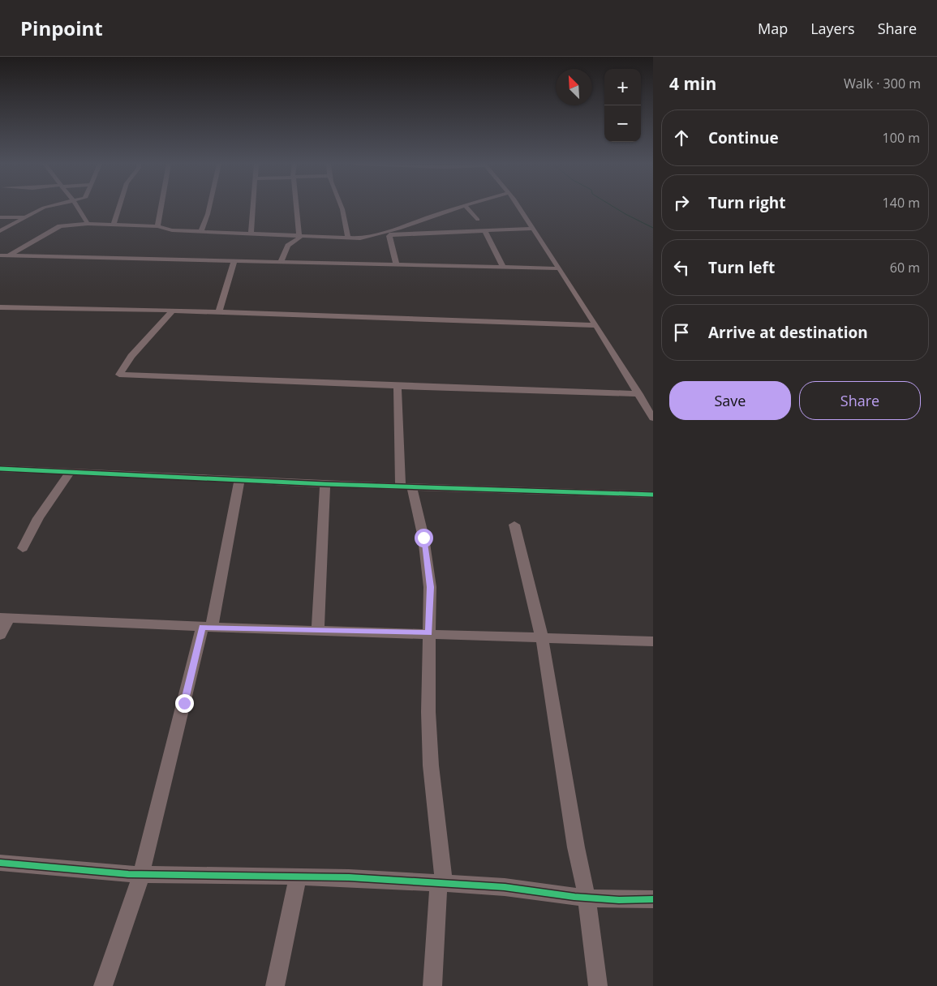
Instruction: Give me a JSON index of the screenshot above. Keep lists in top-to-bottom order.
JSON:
{
  "north": "top left",
  "page": {
    "header": "Pinpoint",
    "nav": ["Map", "Layers", "Share"],
    "heading": ["4 min", "Walk · 300 m"],
    "map_buttons": ["+", "−"],
    "list": [
      ["Continue", "100 m"],
      ["Turn right", "140 m"],
      ["Turn left", "60 m"],
      "Arrive at destination"
    ],
    "buttons": ["Save", "Share"]
  }
}
